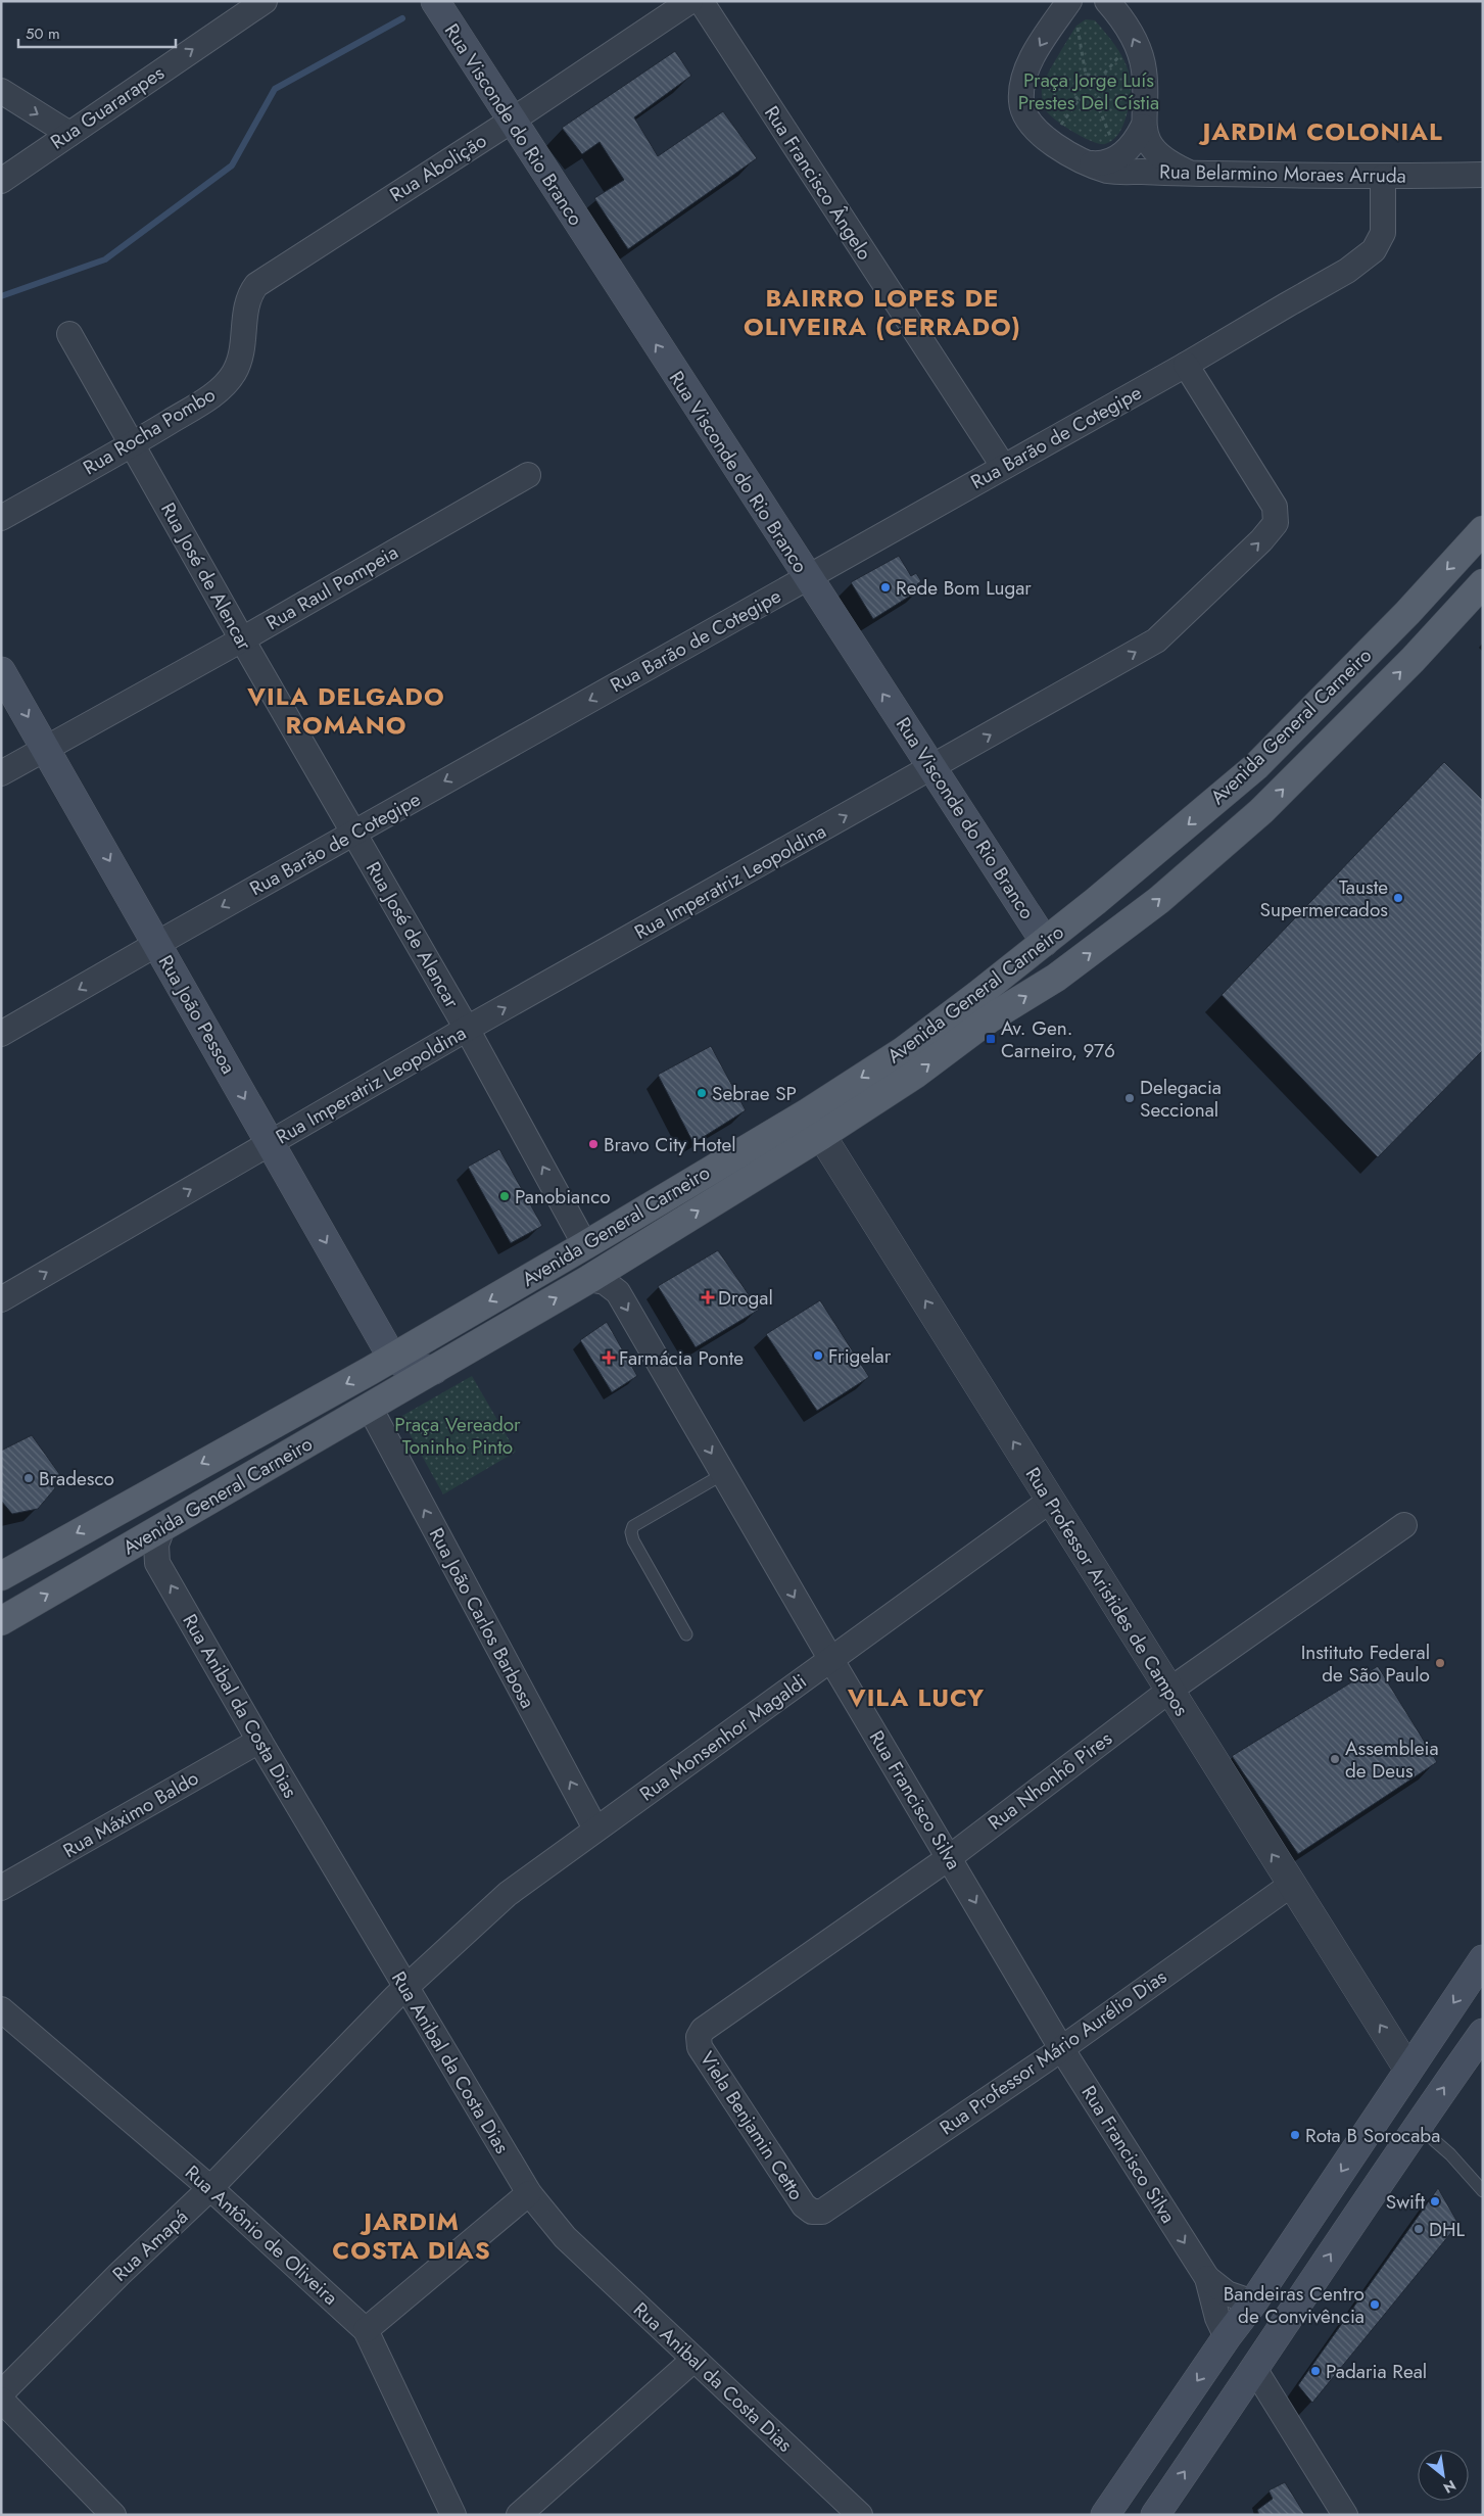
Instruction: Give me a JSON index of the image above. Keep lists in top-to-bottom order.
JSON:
{
  "streets": {
    "main road": ["Rua Visconde do Rio Branco", "Avenida General Carneiro", "Rua João Pessoa"],
    "street": [
      "Rua Guararapes",
      "Rua Abolição",
      "Rua Belarmino Moraes Arruda",
      "Rua Francisco Ângelo",
      "Rua Rocha Pombo",
      "Rua Barão de Cotegipe",
      "Rua José de Alencar",
      "Rua Raul Pompeia",
      "Rua Imperatriz Leopoldina",
      "Rua Professor Aristides de Campos",
      "Rua João Carlos Barbosa",
      "Rua Anibal da Costa Dias",
      "Rua Monsenhor Magaldi",
      "Rua Nhonhô Pires",
      "Rua Francisco Silva",
      "Rua Máximo Baldo",
      "Rua Professor Mário Aurélio Dias",
      "Viela Benjamin Cetto",
      "Rua Antônio de Oliveira",
      "Rua Amapá"
    ]
  },
  "crossings": [
    ["Rua Visconde do Rio Branco", "Rua Abolição"],
    ["Rua Visconde do Rio Branco", "Rua Barão de Cotegipe"],
    ["Rua Visconde do Rio Branco", "Avenida General Carneiro"],
    ["Rua Visconde do Rio Branco", "Rua Imperatriz Leopoldina"],
    ["Rua Abolição", "Rua Rocha Pombo"],
    ["Rua Belarmino Moraes Arruda", "Rua Barão de Cotegipe"],
    ["Rua Francisco Ângelo", "Rua Barão de Cotegipe"],
    ["Rua Rocha Pombo", "Rua José de Alencar"],
    ["Rua Barão de Cotegipe", "Rua José de Alencar"],
    ["Rua Barão de Cotegipe", "Rua Imperatriz Leopoldina"],
    ["Rua Barão de Cotegipe", "Rua João Pessoa"],
    ["Rua José de Alencar", "Rua Raul Pompeia"],
    ["Rua José de Alencar", "Avenida General Carneiro"],
    ["Rua José de Alencar", "Rua Imperatriz Leopoldina"],
    ["Rua Raul Pompeia", "Rua João Pessoa"],
    ["Avenida General Carneiro", "Rua João Pessoa"],
    ["Avenida General Carneiro", "Rua Professor Aristides de Campos"],
    ["Avenida General Carneiro", "Rua João Carlos Barbosa"],
    ["Avenida General Carneiro", "Rua Anibal da Costa Dias"],
    ["Avenida General Carneiro", "Rua Francisco Silva"],
    ["Rua Imperatriz Leopoldina", "Rua João Pessoa"],
    ["Rua Professor Aristides de Campos", "Rua Monsenhor Magaldi"],
    ["Rua Professor Aristides de Campos", "Rua Nhonhô Pires"],
    ["Rua Professor Aristides de Campos", "Rua Professor Mário Aurélio Dias"],
    ["Rua João Carlos Barbosa", "Rua Monsenhor Magaldi"],
    ["Rua Anibal da Costa Dias", "Rua Monsenhor Magaldi"],
    ["Rua Anibal da Costa Dias", "Rua Máximo Baldo"],
    ["Rua Anibal da Costa Dias", "Rua Amapá"],
    ["Rua Monsenhor Magaldi", "Rua Francisco Silva"],
    ["Rua Monsenhor Magaldi", "Rua Amapá"],
    ["Rua Nhonhô Pires", "Rua Francisco Silva"],
    ["Rua Nhonhô Pires", "Viela Benjamin Cetto"],
    ["Rua Francisco Silva", "Rua Professor Mário Aurélio Dias"],
    ["Rua Professor Mário Aurélio Dias", "Viela Benjamin Cetto"],
    ["Rua Antônio de Oliveira", "Rua Amapá"]
  ],
  "one_way": [
    "Rua Guararapes",
    "Rua Visconde do Rio Branco",
    "Rua Barão de Cotegipe",
    "Rua Imperatriz Leopoldina",
    "Rua João Pessoa",
    "Rua Professor Aristides de Campos",
    "Rua João Carlos Barbosa",
    "Rua Francisco Silva"
  ],
  "districts": [
    "JARDIM COLONIAL",
    "BAIRRO LOPES DE OLIVEIRA (CERRADO)",
    "VILA DELGADO ROMANO",
    "VILA LUCY",
    "JARDIM COSTA DIAS"
  ],
  "parks": ["Praça Jorge Luís Prestes Del Cístia", "Praça Vereador Toninho Pinto"],
  "places": {
    "other": [
      "Rede Bom Lugar",
      "Tauste Supermercados",
      "Sebrae SP",
      "Delegacia Seccional",
      "Bravo City Hotel",
      "Panobianco",
      "Frigelar",
      "Bradesco",
      "Instituto Federal de São Paulo",
      "Assembleia de Deus",
      "Rota B Sorocaba",
      "Swift",
      "DHL",
      "Bandeiras Centro de Convivência",
      "Padaria Real"
    ],
    "transit": ["Av. Gen. Carneiro, 976"],
    "health": ["Drogal", "Farmácia Ponte"]
  },
  "scale_bar": "50 m",
  "north": "bottom right"
}
